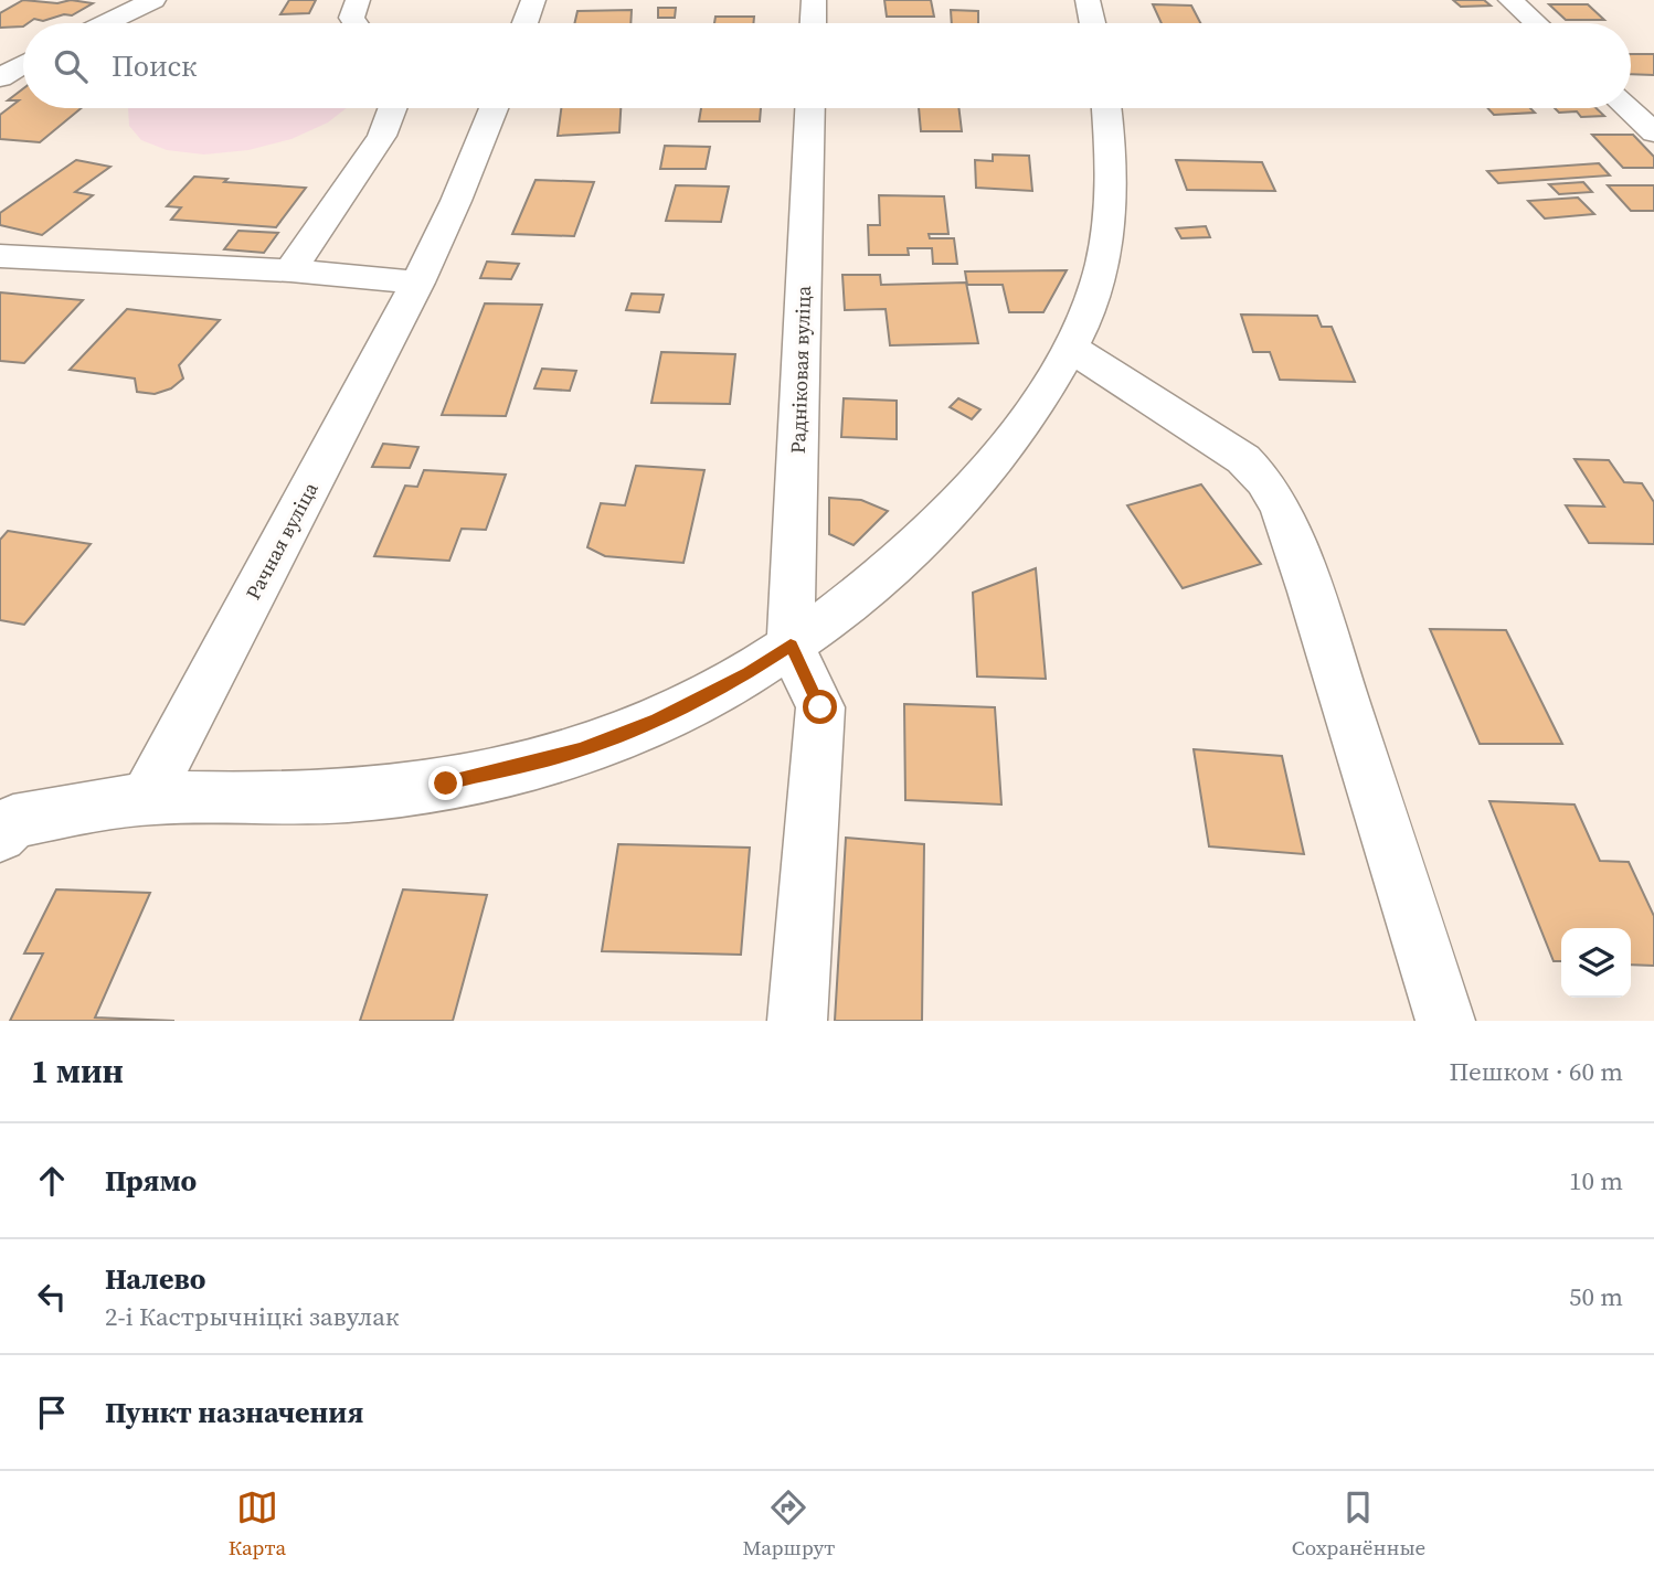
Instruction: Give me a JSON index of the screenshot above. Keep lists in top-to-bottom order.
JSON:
{
  "streets": {
    "street": ["Радніковая вуліца", "Рачная вуліца"]
  },
  "page": {
    "search": "Поиск",
    "heading": ["1 мин", "Пешком · 60 m"],
    "list": [
      ["Прямо", "10 m"],
      ["Налево", "2-і Кастрычніцкі завулак", "50 m"],
      "Пункт назначения"
    ],
    "nav": ["Карта", "Маршрут", "Сохранённые"]
  }
}
